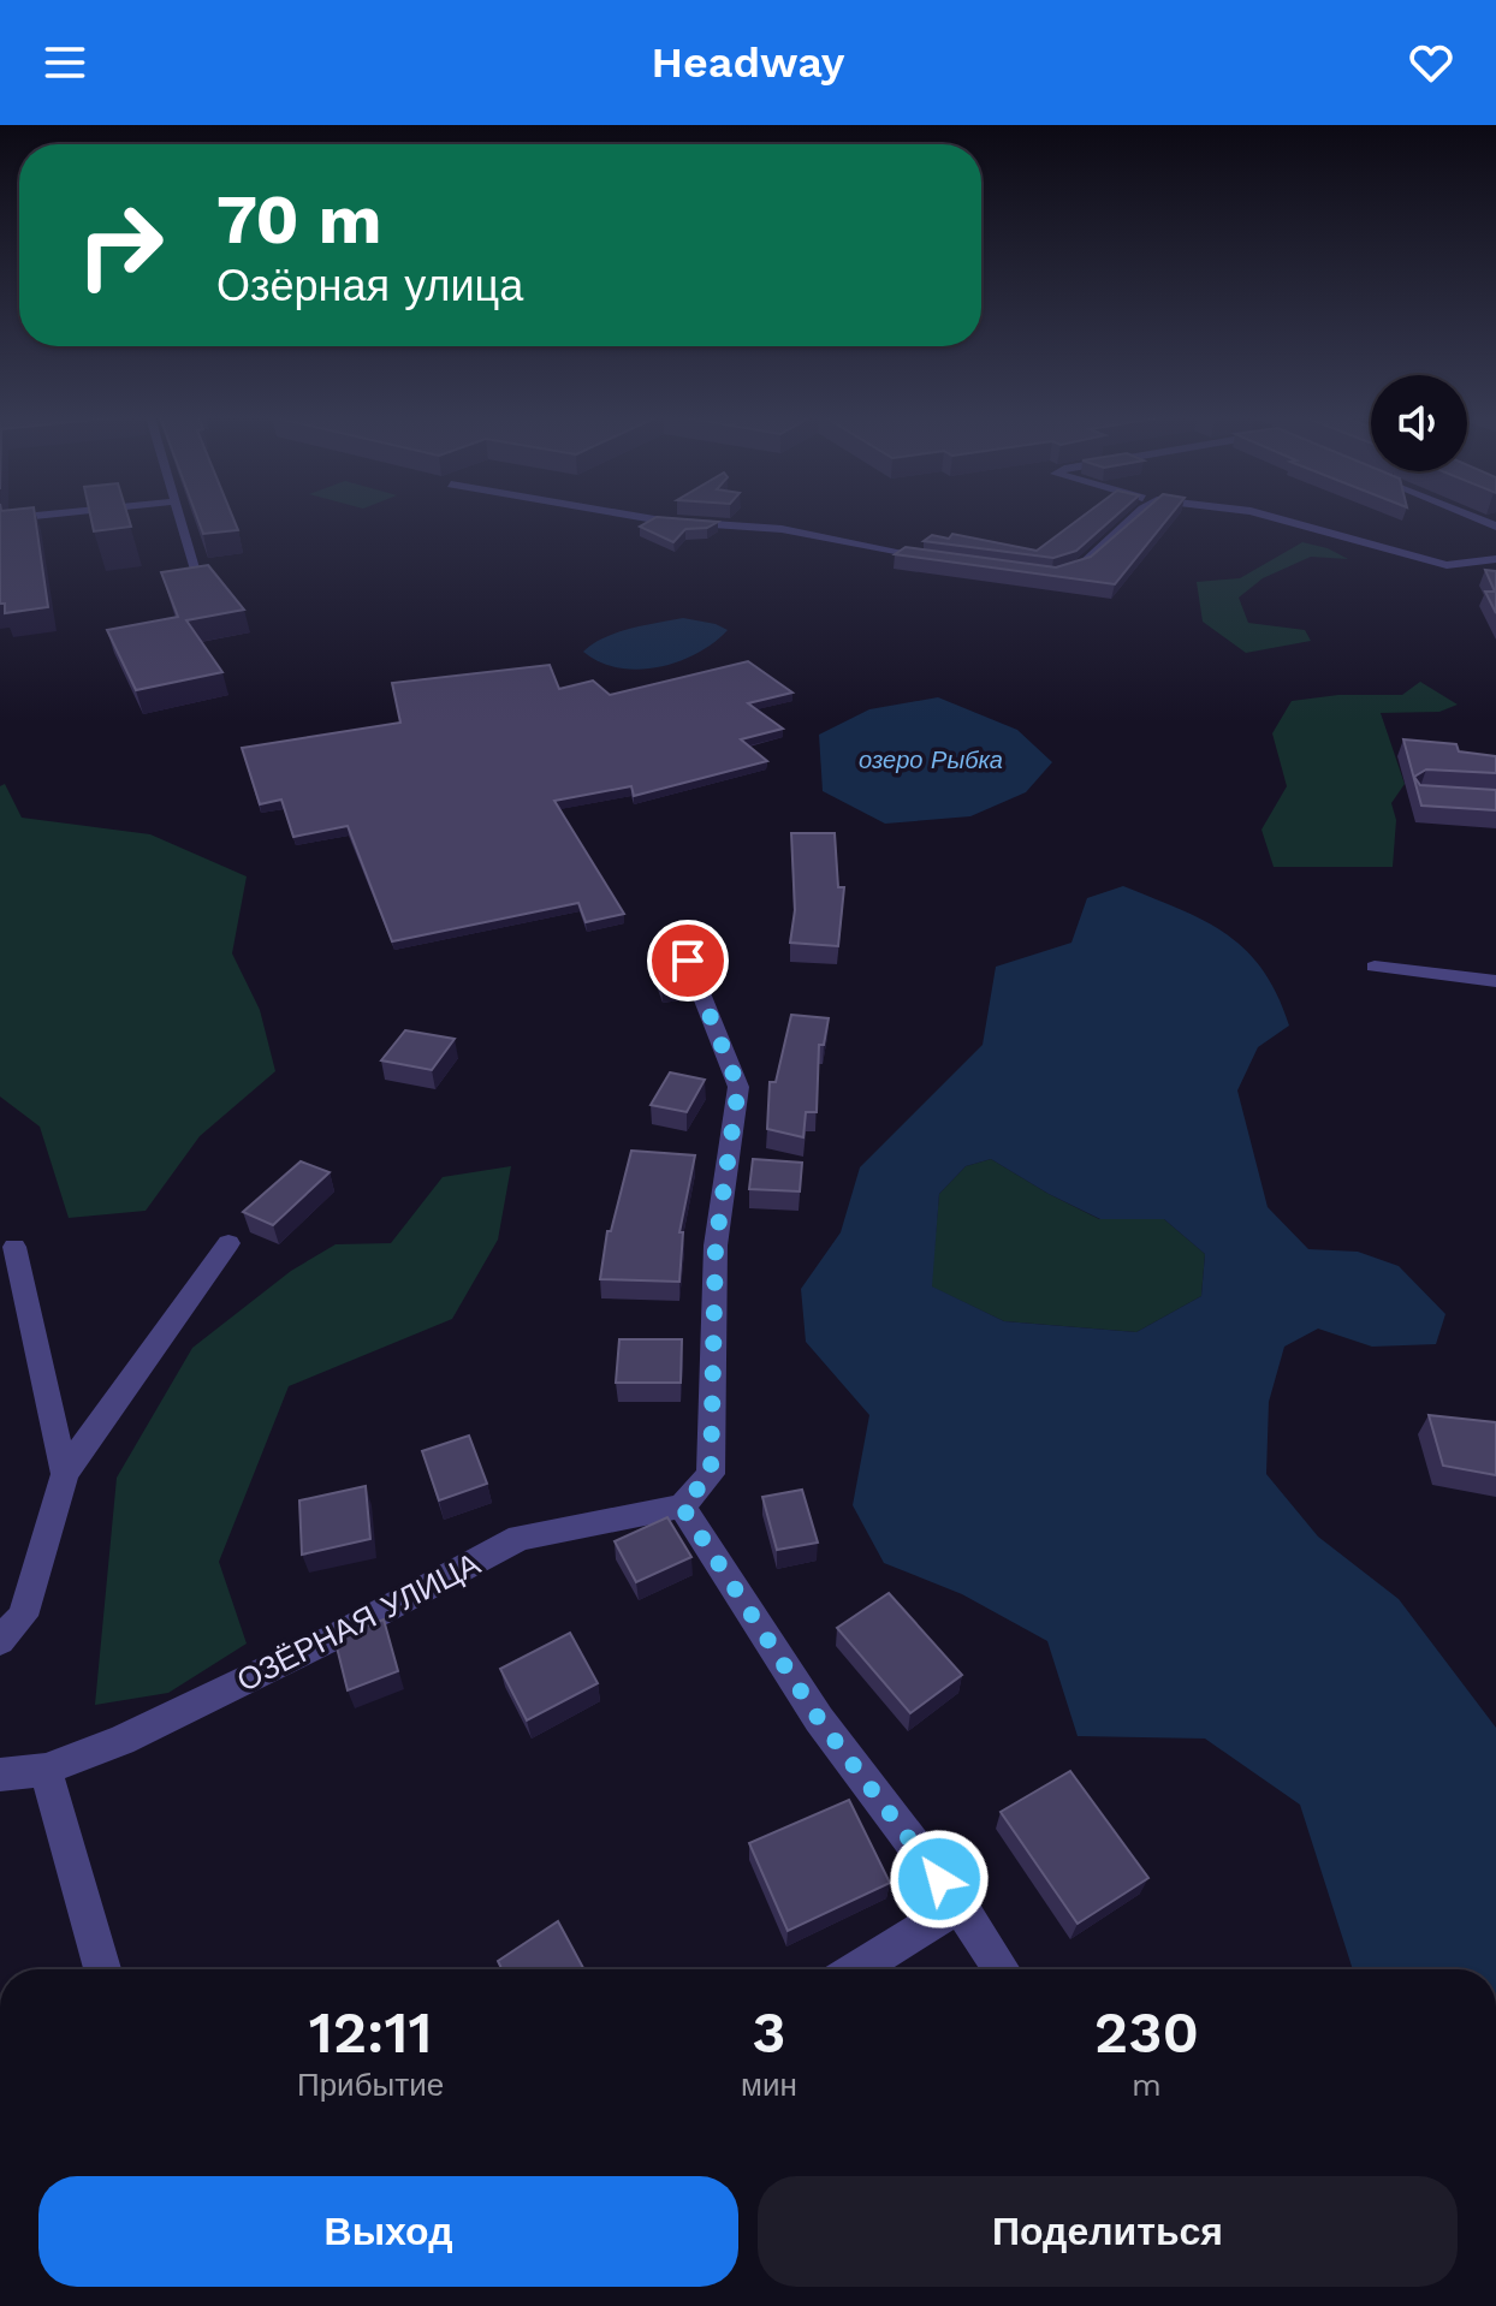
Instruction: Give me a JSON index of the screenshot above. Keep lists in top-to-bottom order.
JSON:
{
  "streets": {
    "street": ["ОЗЁРНАЯ УЛИЦА"]
  },
  "water": ["озеро Рыбка"],
  "page": {
    "header": "Headway",
    "turn": ["70 m", "Озёрная улица"],
    "eta": [
      "12:11",
      "Прибытие",
      "3",
      "мин",
      "230",
      "m"
    ],
    "buttons": ["Выход", "Поделиться"]
  }
}
